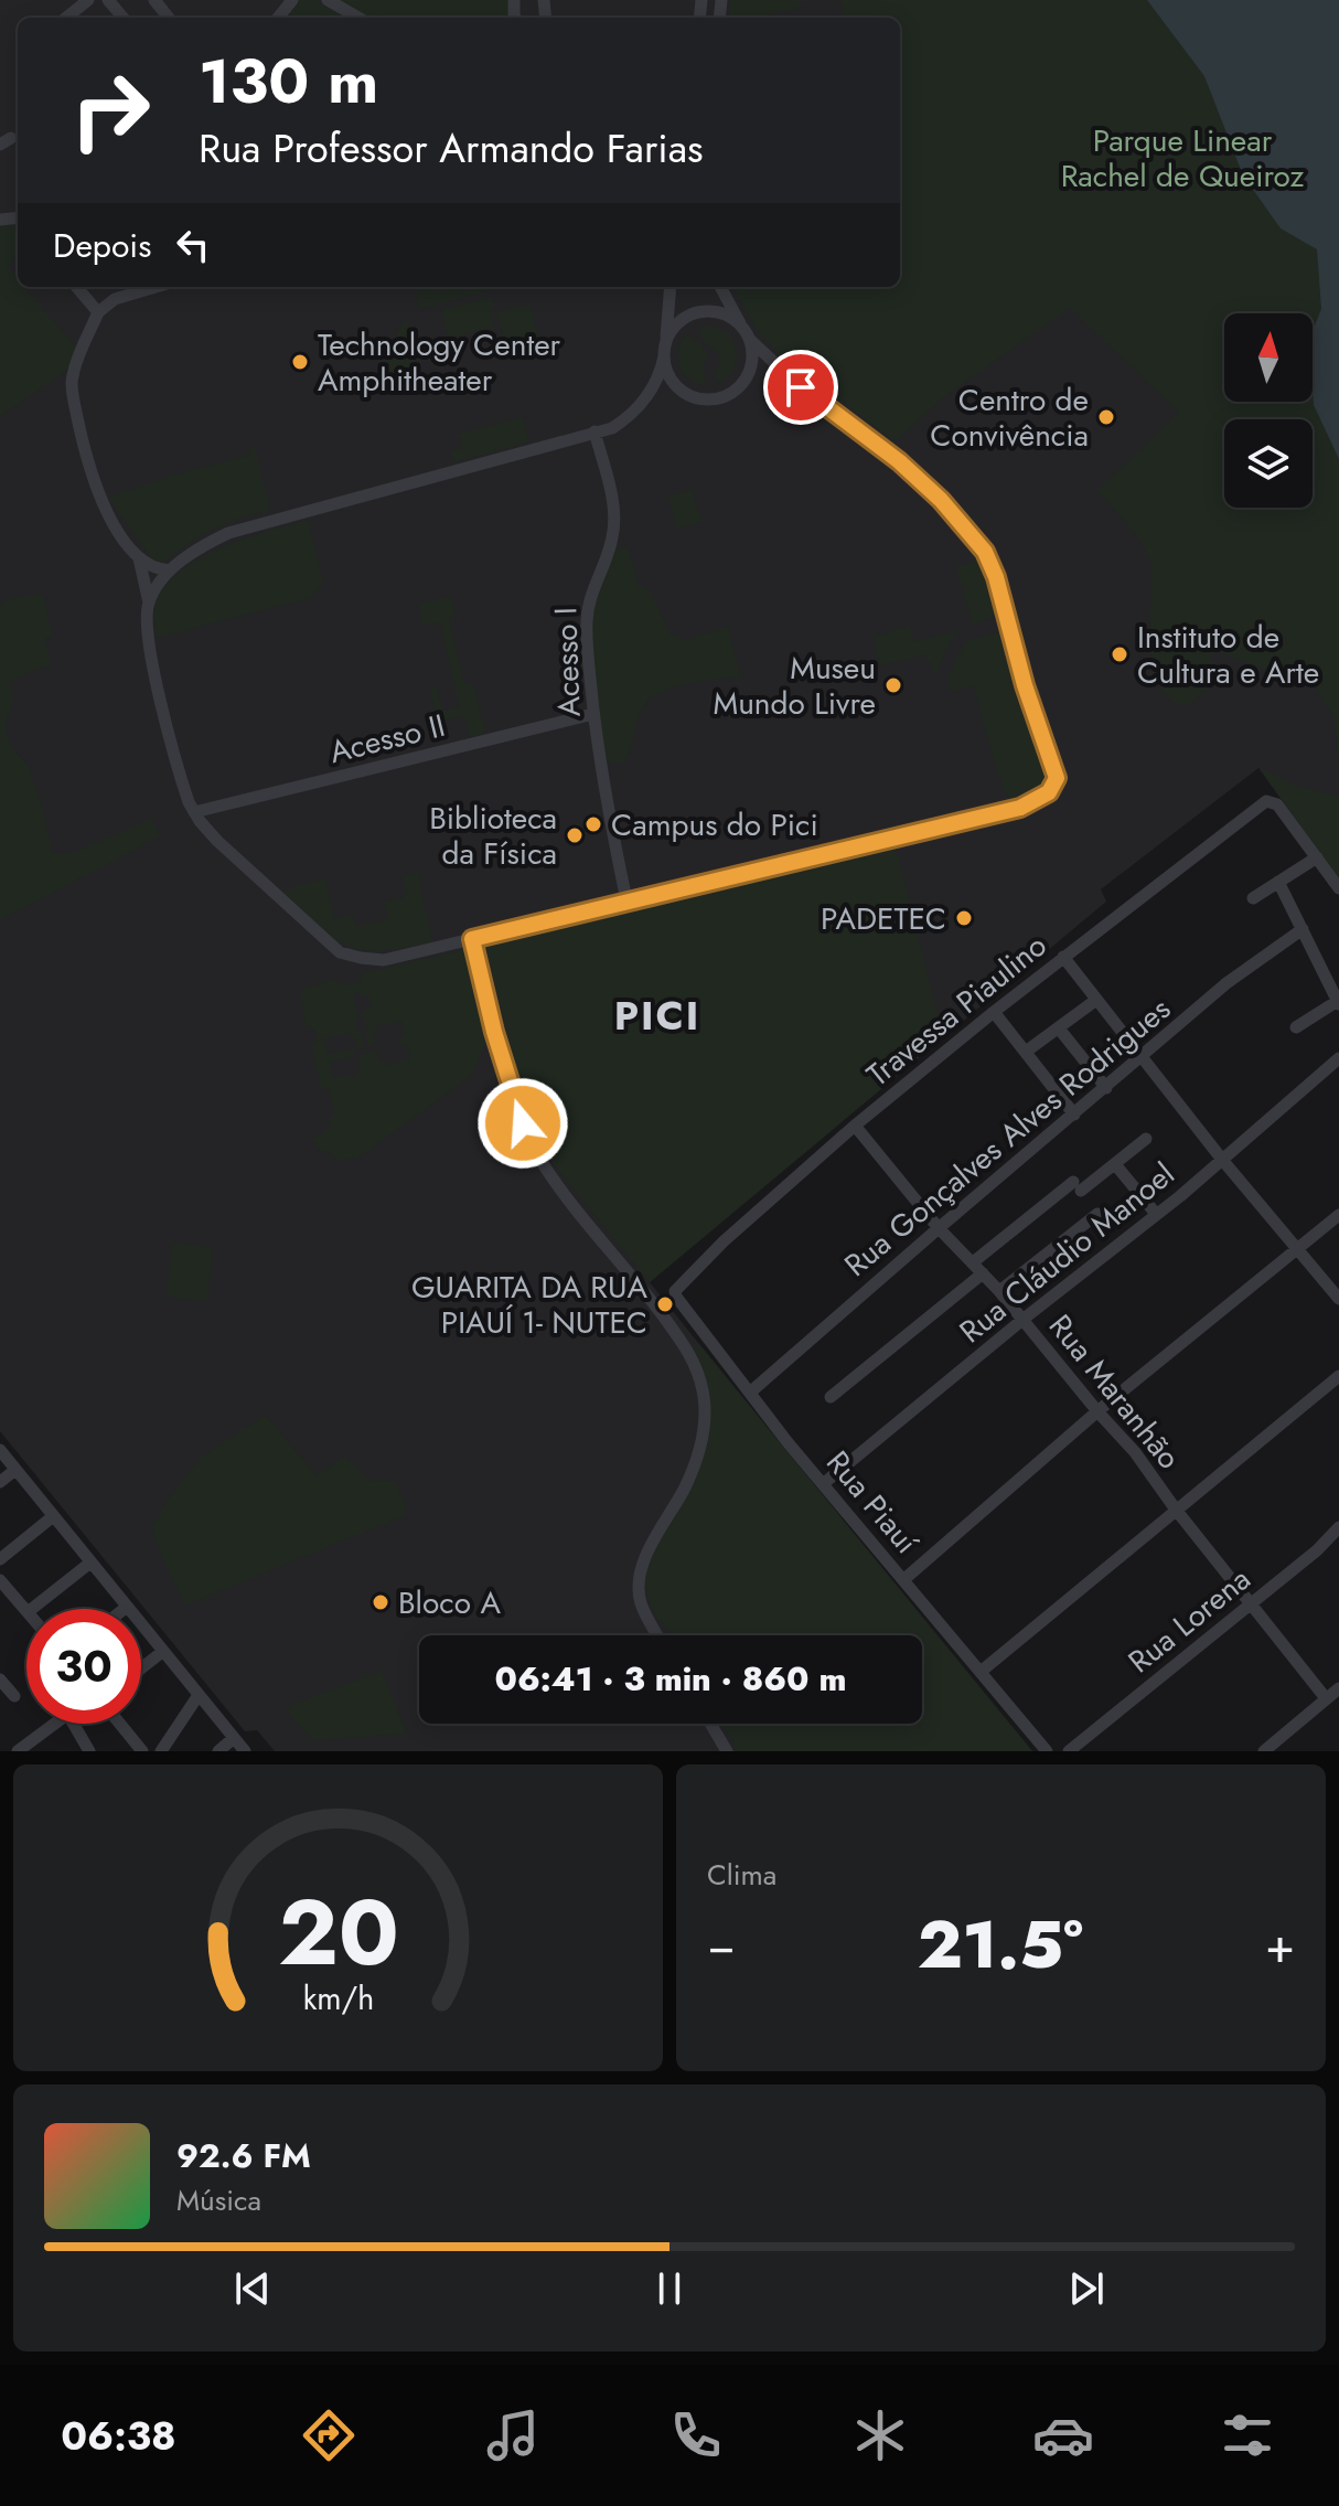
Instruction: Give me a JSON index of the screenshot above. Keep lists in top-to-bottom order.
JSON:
{
  "streets": {
    "street": [
      "Acesso I",
      "Acesso II",
      "Travessa Piaulino",
      "Rua Gonçalves Alves Rodrigues",
      "Rua Cláudio Manoel",
      "Rua Maranhão",
      "Rua Piauí",
      "Rua Lorena"
    ]
  },
  "crossings": [
    ["Acesso I", "Acesso II"],
    ["Travessa Piaulino", "Rua Maranhão"],
    ["Travessa Piaulino", "Rua Piauí"],
    ["Rua Gonçalves Alves Rodrigues", "Rua Maranhão"],
    ["Rua Gonçalves Alves Rodrigues", "Rua Piauí"],
    ["Rua Cláudio Manoel", "Rua Maranhão"],
    ["Rua Cláudio Manoel", "Rua Piauí"],
    ["Rua Maranhão", "Rua Lorena"]
  ],
  "districts": ["PICI"],
  "parks": ["Parque Linear Rachel de Queiroz"],
  "places": [
    "Technology Center Amphitheater",
    "Centro de Convivência",
    "Instituto de Cultura e Arte",
    "Museu Mundo Livre",
    "Campus do Pici",
    "Biblioteca da Física",
    "PADETEC",
    "GUARITA DA RUA PIAUÍ 1- NUTEC",
    "Bloco A"
  ],
  "north": "top",
  "page": {
    "turn": ["130 m", "Rua Professor Armando Farias"],
    "then": "Depois",
    "limit": "30",
    "trip": "06:41 · 3 min · 860 m",
    "tile": "Clima",
    "heat": ["−", "21.5°", "+"],
    "song": ["92.6 FM", "Música"],
    "tabs": "06:38",
    "gauge": ["20", "km/h"]
  }
}
